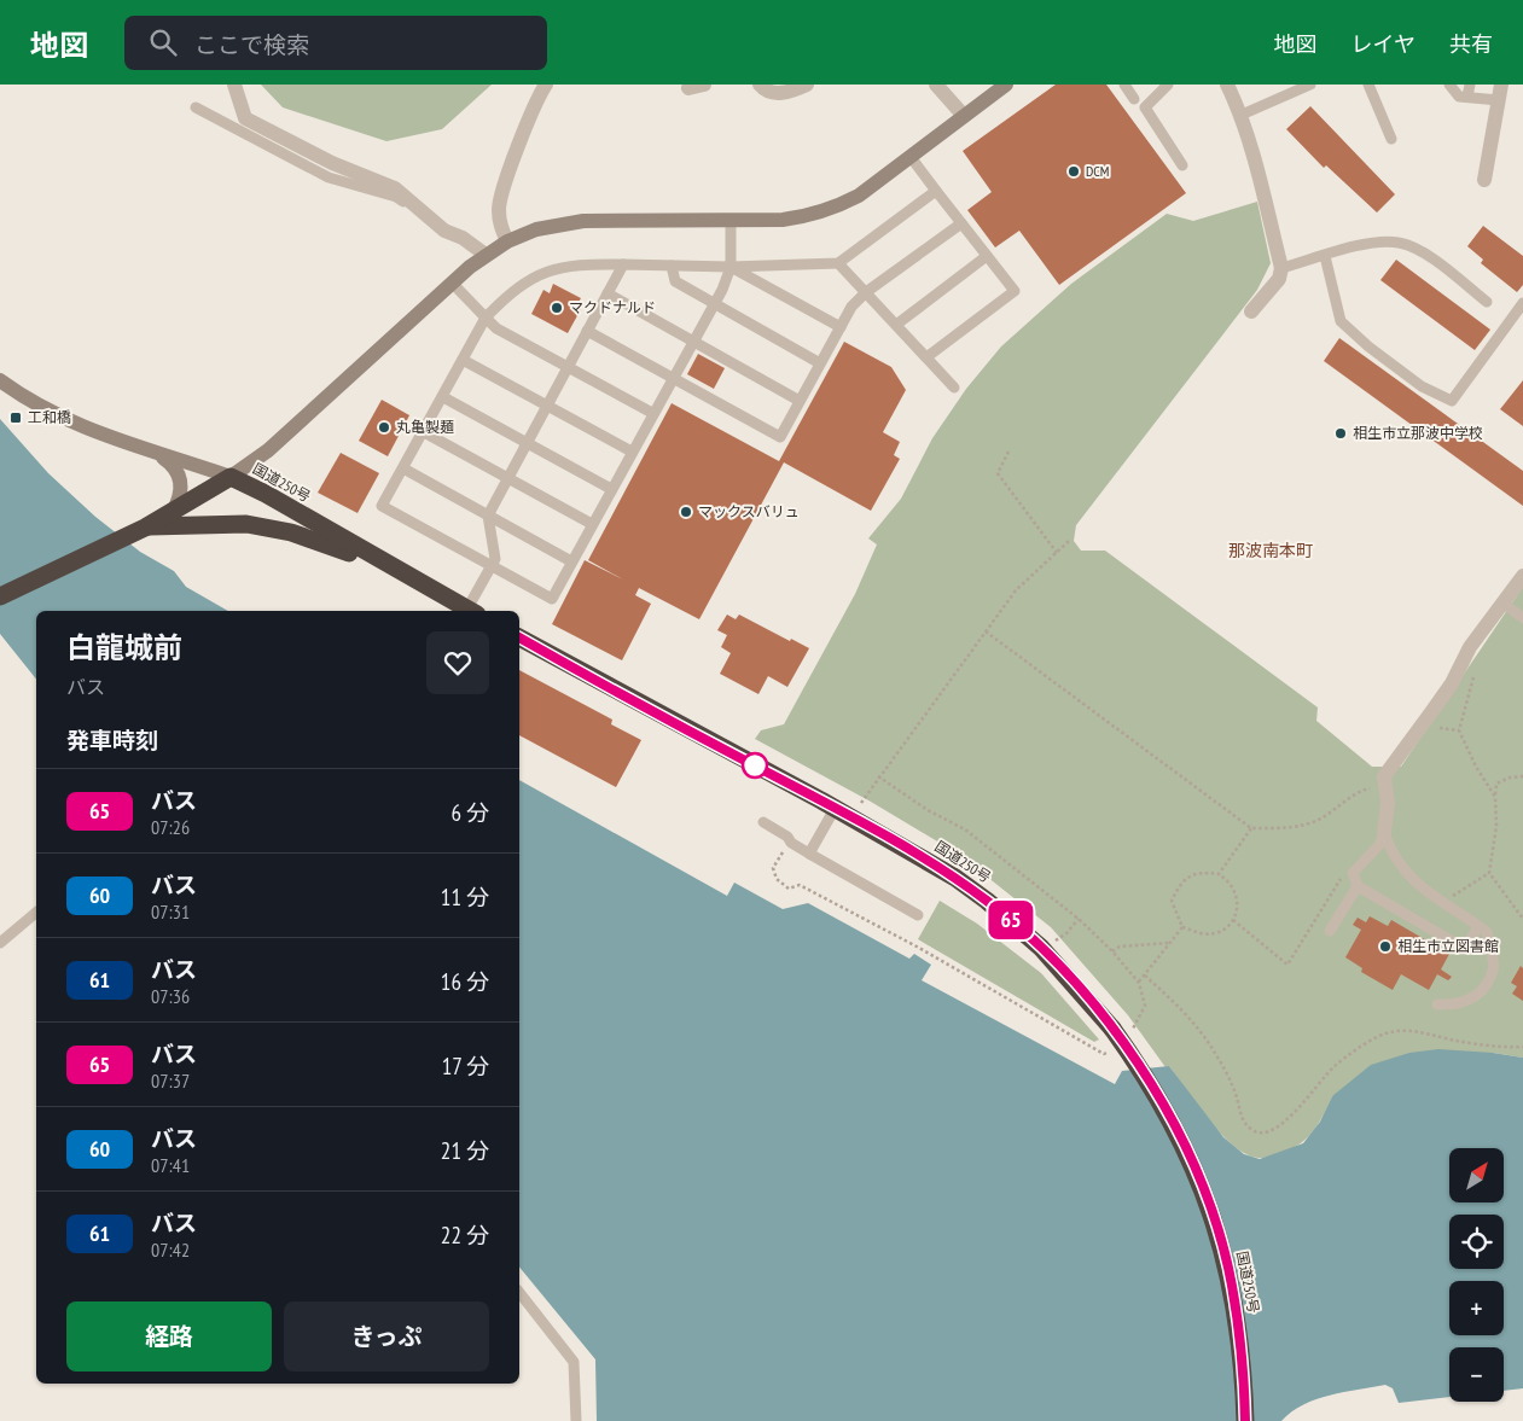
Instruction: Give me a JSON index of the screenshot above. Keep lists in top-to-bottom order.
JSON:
{
  "streets": {
    "highway": ["国道250号"]
  },
  "districts": ["那波南本町"],
  "places": {
    "other": [
      "DCM",
      "マクドナルド",
      "丸亀製麺",
      "相生市立那波中学校",
      "マックスバリュ",
      "相生市立図書館"
    ],
    "transit": ["工和橋"]
  },
  "lines": ["bus line 65"],
  "north": "top right",
  "page": {
    "header": "地図",
    "search": "ここで検索",
    "nav": ["地図", "レイヤ", "共有"],
    "on_map": "65",
    "heading": [
      ["白龍城前", "バス"],
      "発車時刻"
    ],
    "list": [
      {
        "mark": "65",
        "name": "バス",
        "note": "07:26",
        "value": "6 分"
      },
      {
        "mark": "60",
        "name": "バス",
        "note": "07:31",
        "value": "11 分"
      },
      {
        "mark": "61",
        "name": "バス",
        "note": "07:36",
        "value": "16 分"
      },
      {
        "mark": "65",
        "name": "バス",
        "note": "07:37",
        "value": "17 分"
      },
      {
        "mark": "60",
        "name": "バス",
        "note": "07:41",
        "value": "21 分"
      },
      {
        "mark": "61",
        "name": "バス",
        "note": "07:42",
        "value": "22 分"
      }
    ],
    "map_buttons": ["+", "−"],
    "buttons": ["経路", "きっぷ"]
  }
}
